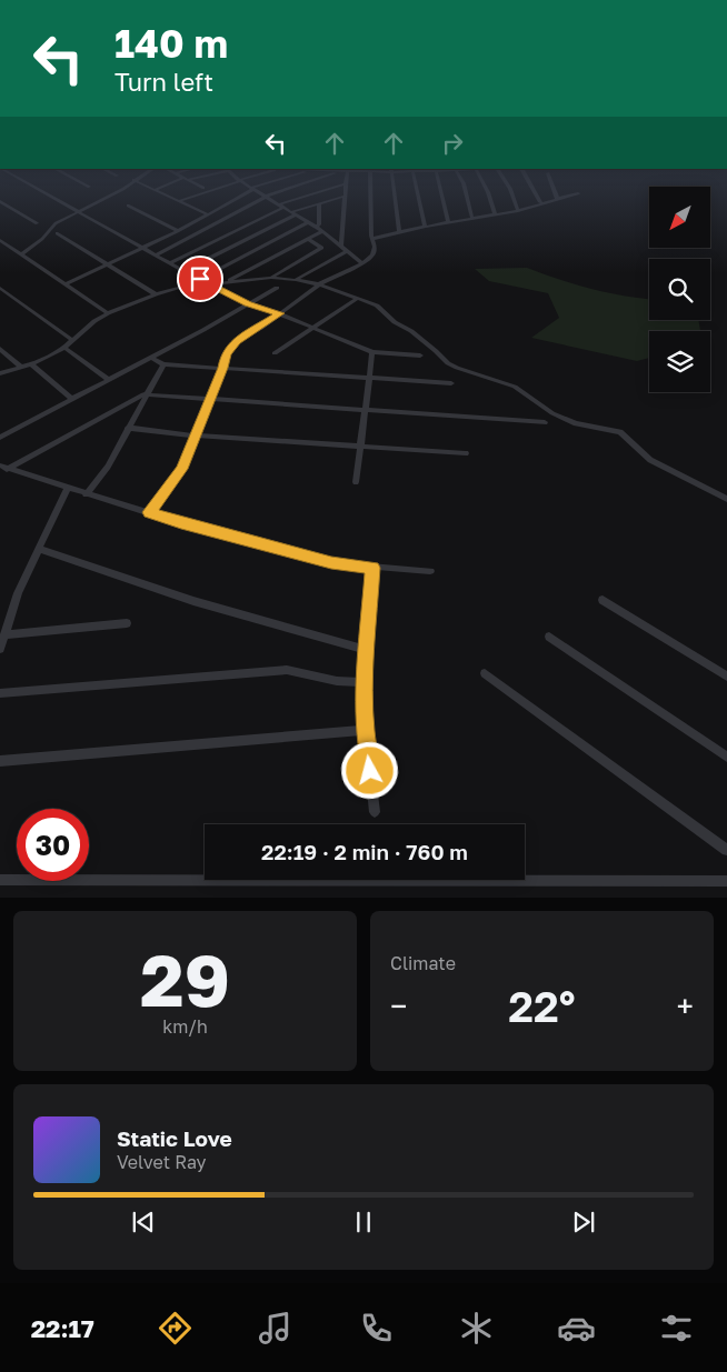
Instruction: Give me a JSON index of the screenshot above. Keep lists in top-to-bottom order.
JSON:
{
  "north": "bottom left",
  "page": {
    "turn": ["140 m", "Turn left"],
    "limit": "30",
    "trip": "22:19 · 2 min · 760 m",
    "tile": [
      ["29", "km/h"],
      "Climate"
    ],
    "heat": ["−", "22°", "+"],
    "song": ["Static Love", "Velvet Ray"],
    "tabs": "22:17"
  }
}
